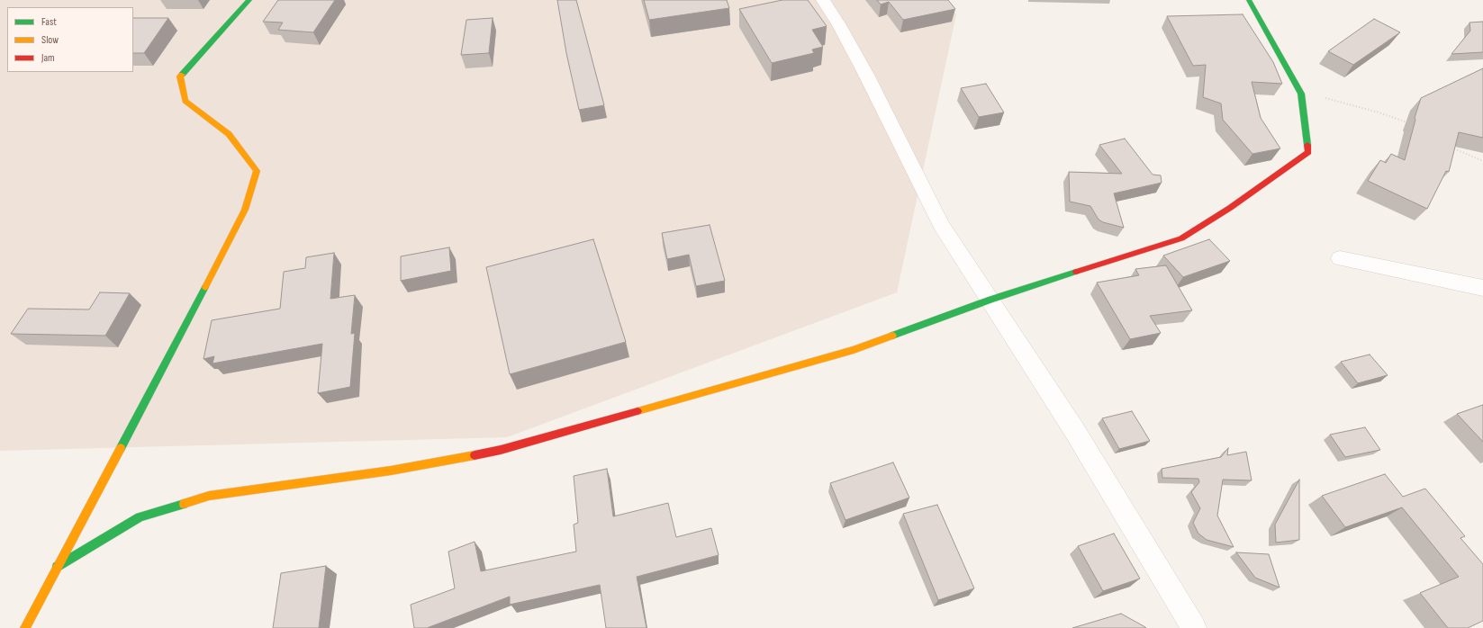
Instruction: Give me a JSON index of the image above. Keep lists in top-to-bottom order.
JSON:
{
  "legend": ["Fast", "Slow", "Jam"]
}
